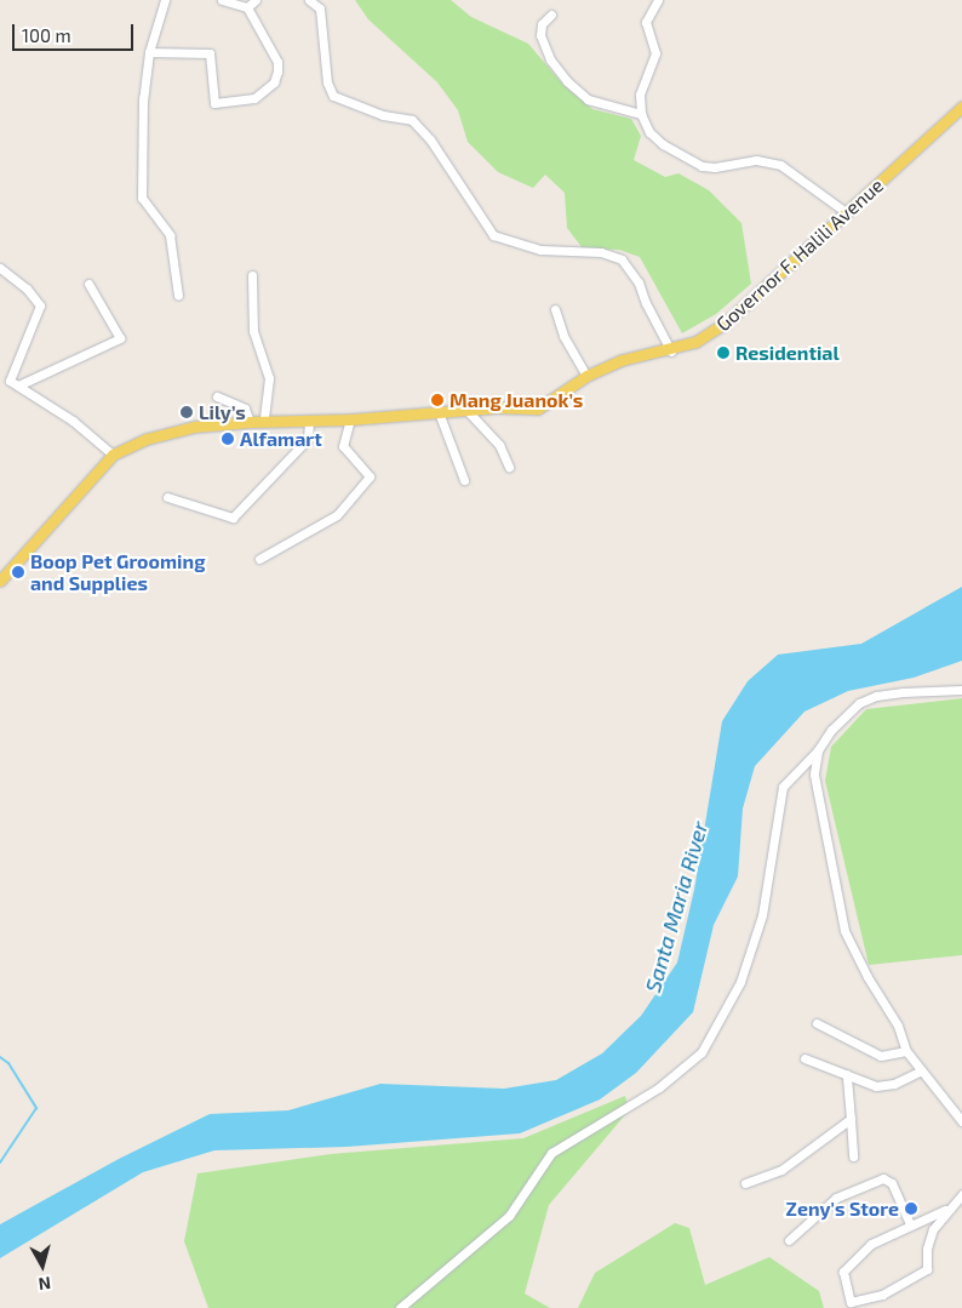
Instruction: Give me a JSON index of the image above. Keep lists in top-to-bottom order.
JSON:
{
  "streets": {
    "main road": ["Governor F. Halili Avenue"]
  },
  "water": ["Santa Maria River"],
  "places": [
    "Residential",
    "Mang Juanok’s",
    "Lily’s",
    "Alfamart",
    "Boop Pet Grooming and Supplies",
    "Zeny's Store"
  ],
  "scale_bar": "100 m",
  "north": "bottom"
}
